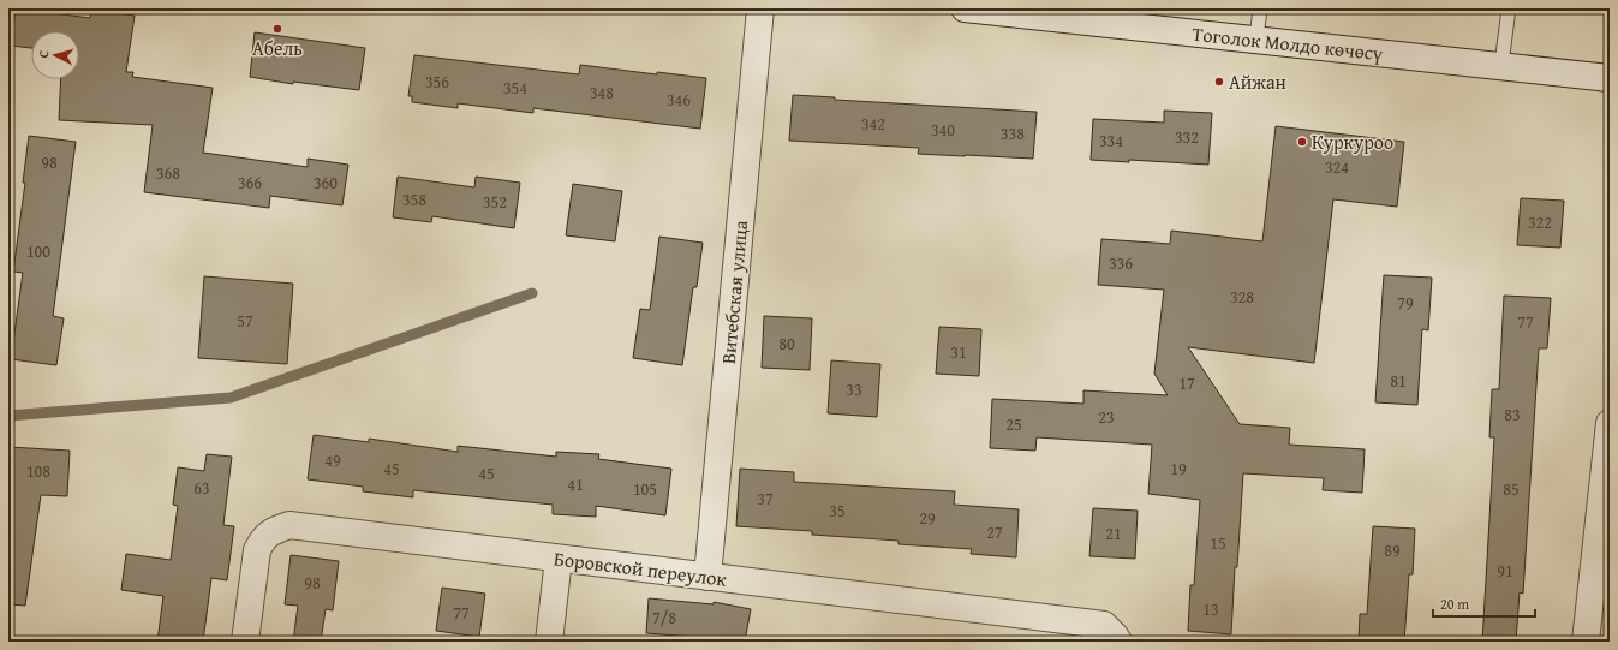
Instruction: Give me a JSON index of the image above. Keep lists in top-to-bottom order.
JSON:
{
  "streets": {
    "street": ["Тоголок Молдо көчөсү", "Витебская улица", "Боровской переулок"]
  },
  "crossings": [
    ["Витебская улица", "Боровской переулок"]
  ],
  "places": ["Абель", "Айжан", "Куркуроо"],
  "house_numbers": [
    "356",
    "354",
    "348",
    "346",
    "342",
    "340",
    "338",
    "332",
    "334",
    "98",
    "324",
    "368",
    "366",
    "360",
    "358",
    "352",
    "322",
    "100",
    "336",
    "328",
    "79",
    "57",
    "77",
    "80",
    "31",
    "81",
    "17",
    "33",
    "83",
    "23",
    "25",
    "49",
    "45",
    "19",
    "108",
    "45",
    "41",
    "63",
    "105",
    "85",
    "37",
    "35",
    "29",
    "27",
    "21",
    "15",
    "89",
    "91",
    "98",
    "13",
    "77",
    "7/8"
  ],
  "scale_bar": "20 m",
  "north": "left"
}
